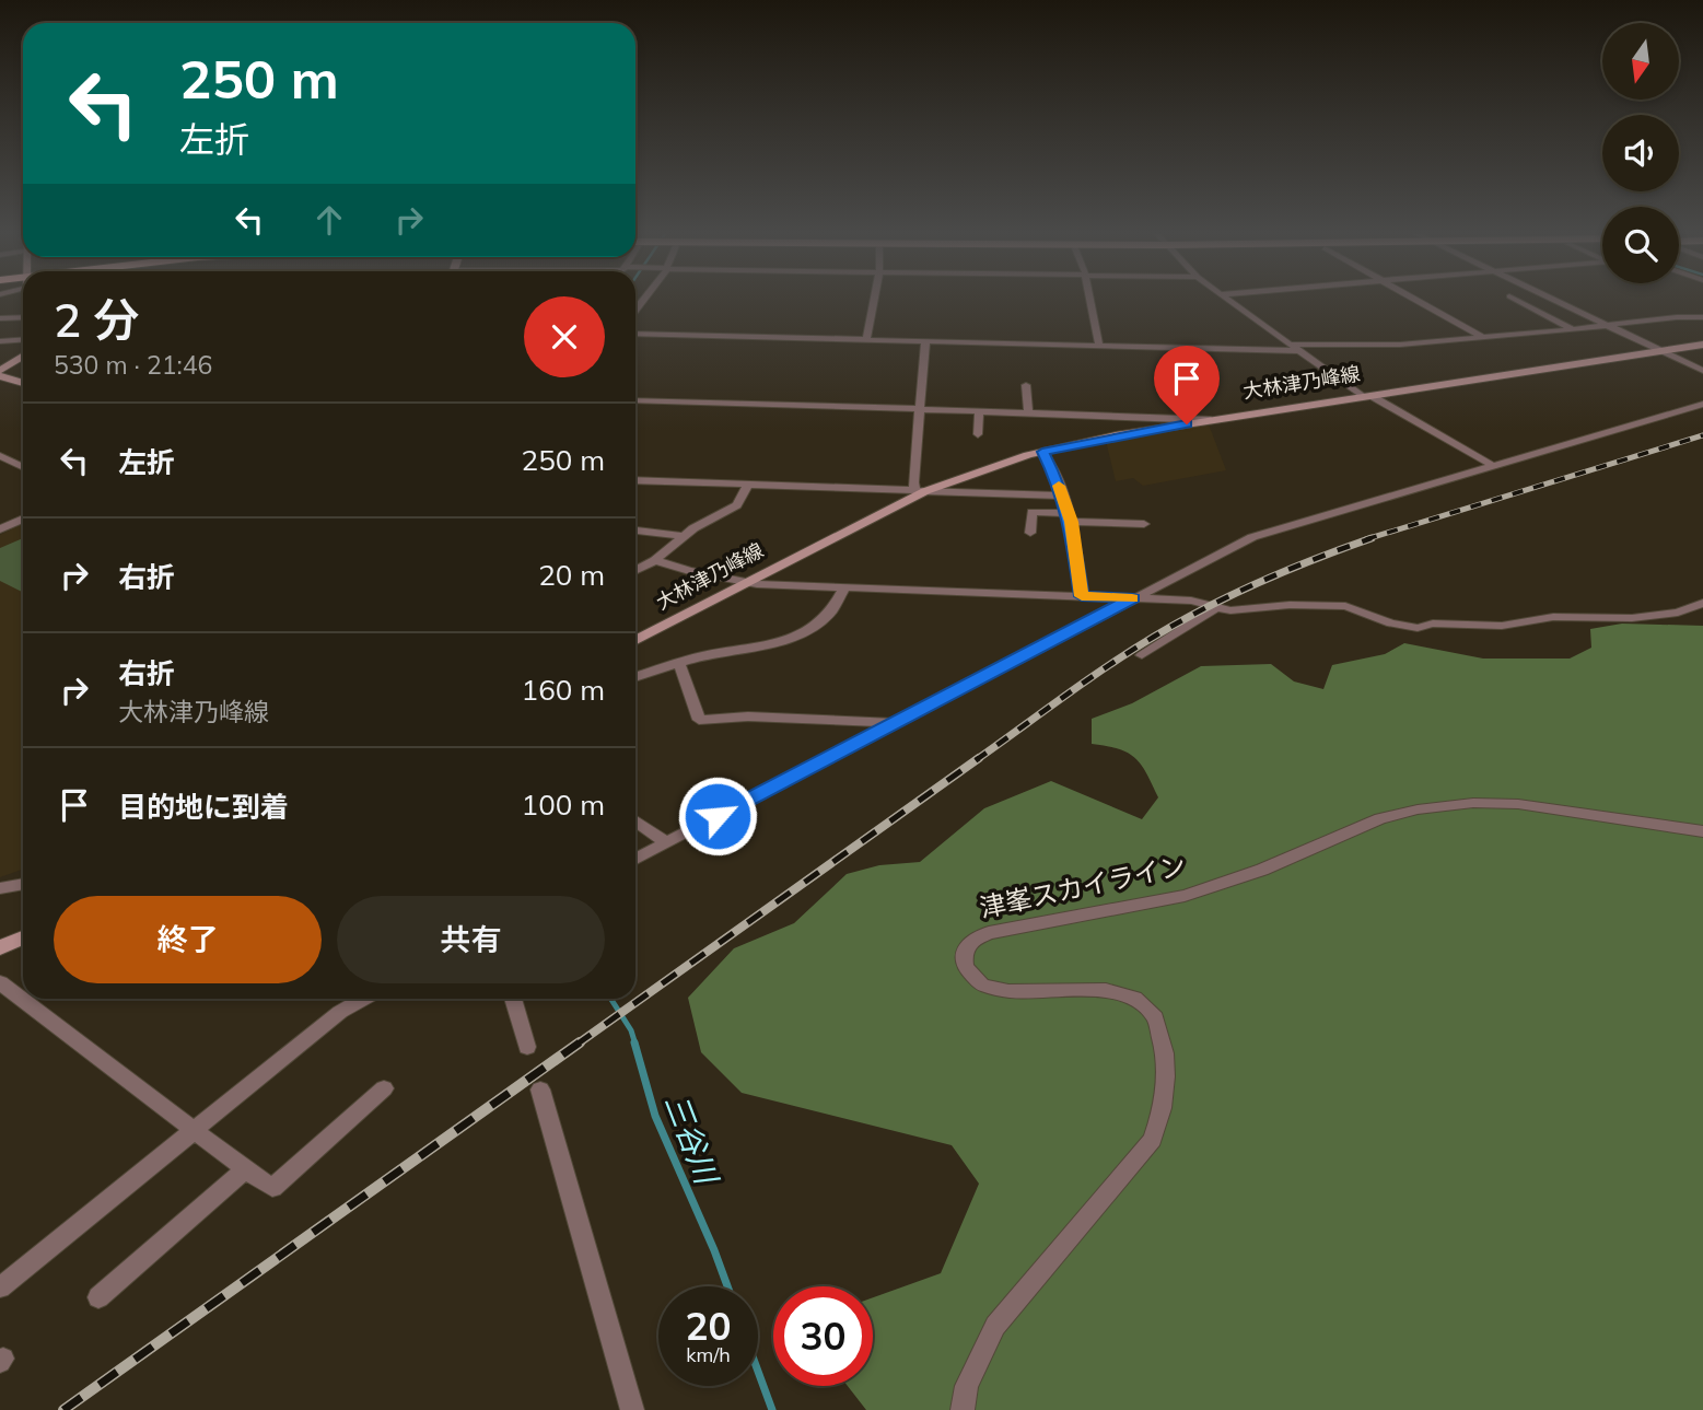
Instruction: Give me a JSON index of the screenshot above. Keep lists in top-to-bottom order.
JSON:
{
  "streets": {
    "main road": ["大林津乃峰線"],
    "street": ["津峯スカイライン"]
  },
  "water": ["三谷川"],
  "north": "bottom",
  "page": {
    "turn": ["250 m", "左折"],
    "heading": ["2 分", "530 m · 21:46"],
    "list": [
      {
        "name": "左折",
        "value": "250 m"
      },
      {
        "name": "右折",
        "value": "20 m"
      },
      {
        "name": "右折",
        "note": "大林津乃峰線",
        "value": "160 m"
      },
      {
        "name": "目的地に到着",
        "value": "100 m"
      }
    ],
    "buttons": ["終了", "共有"],
    "speed": "20 km/h",
    "limit": "30"
  }
}
